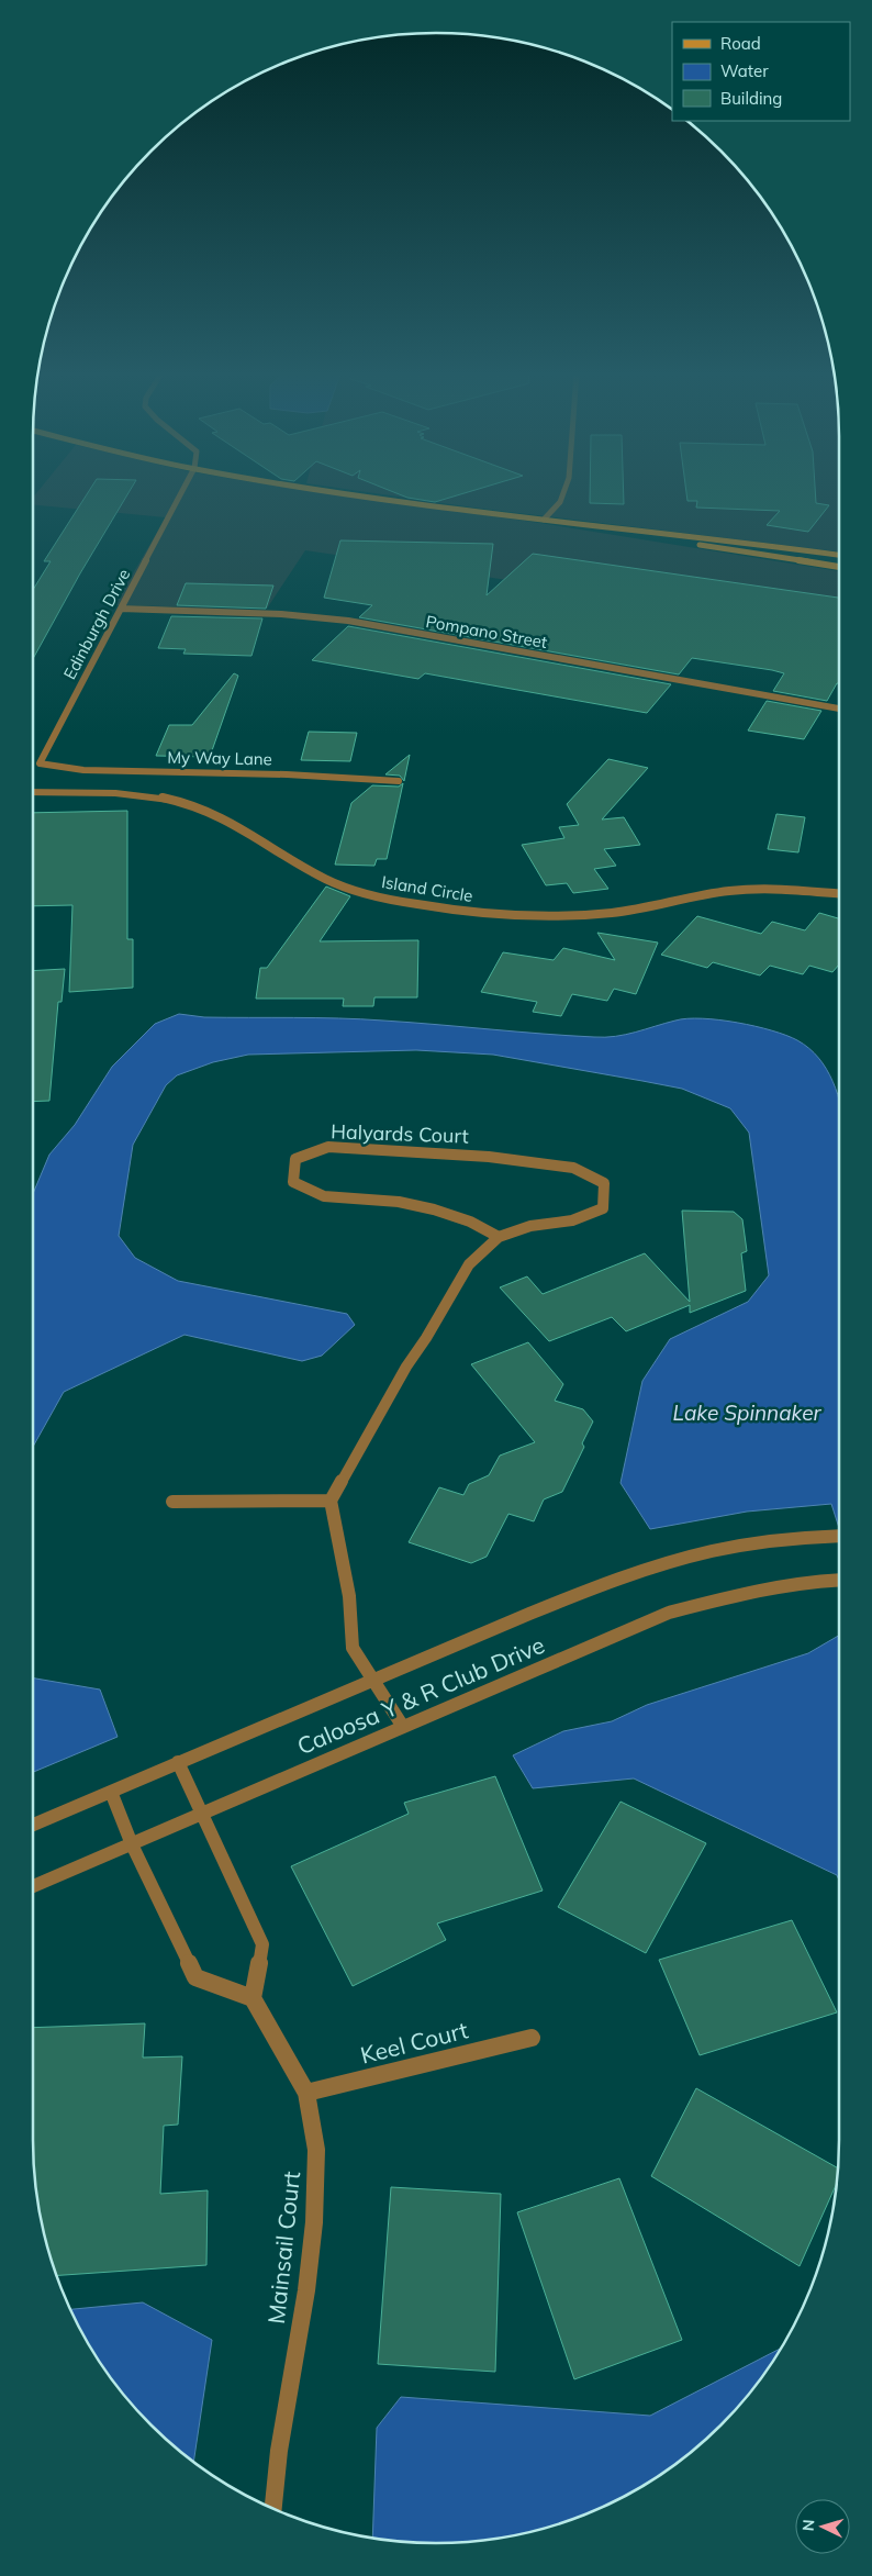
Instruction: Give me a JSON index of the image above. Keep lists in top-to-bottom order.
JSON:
{
  "streets": {
    "street": [
      "Edinburgh Drive",
      "Pompano Street",
      "My Way Lane",
      "Island Circle",
      "Halyards Court",
      "Caloosa Y & R Club Drive",
      "Keel Court",
      "Mainsail Court"
    ]
  },
  "crossings": [
    ["Edinburgh Drive", "Pompano Street"],
    ["Edinburgh Drive", "My Way Lane"],
    ["Keel Court", "Mainsail Court"]
  ],
  "water": ["Lake Spinnaker"],
  "legend": ["Road", "Water", "Building"],
  "north": "left"
}
